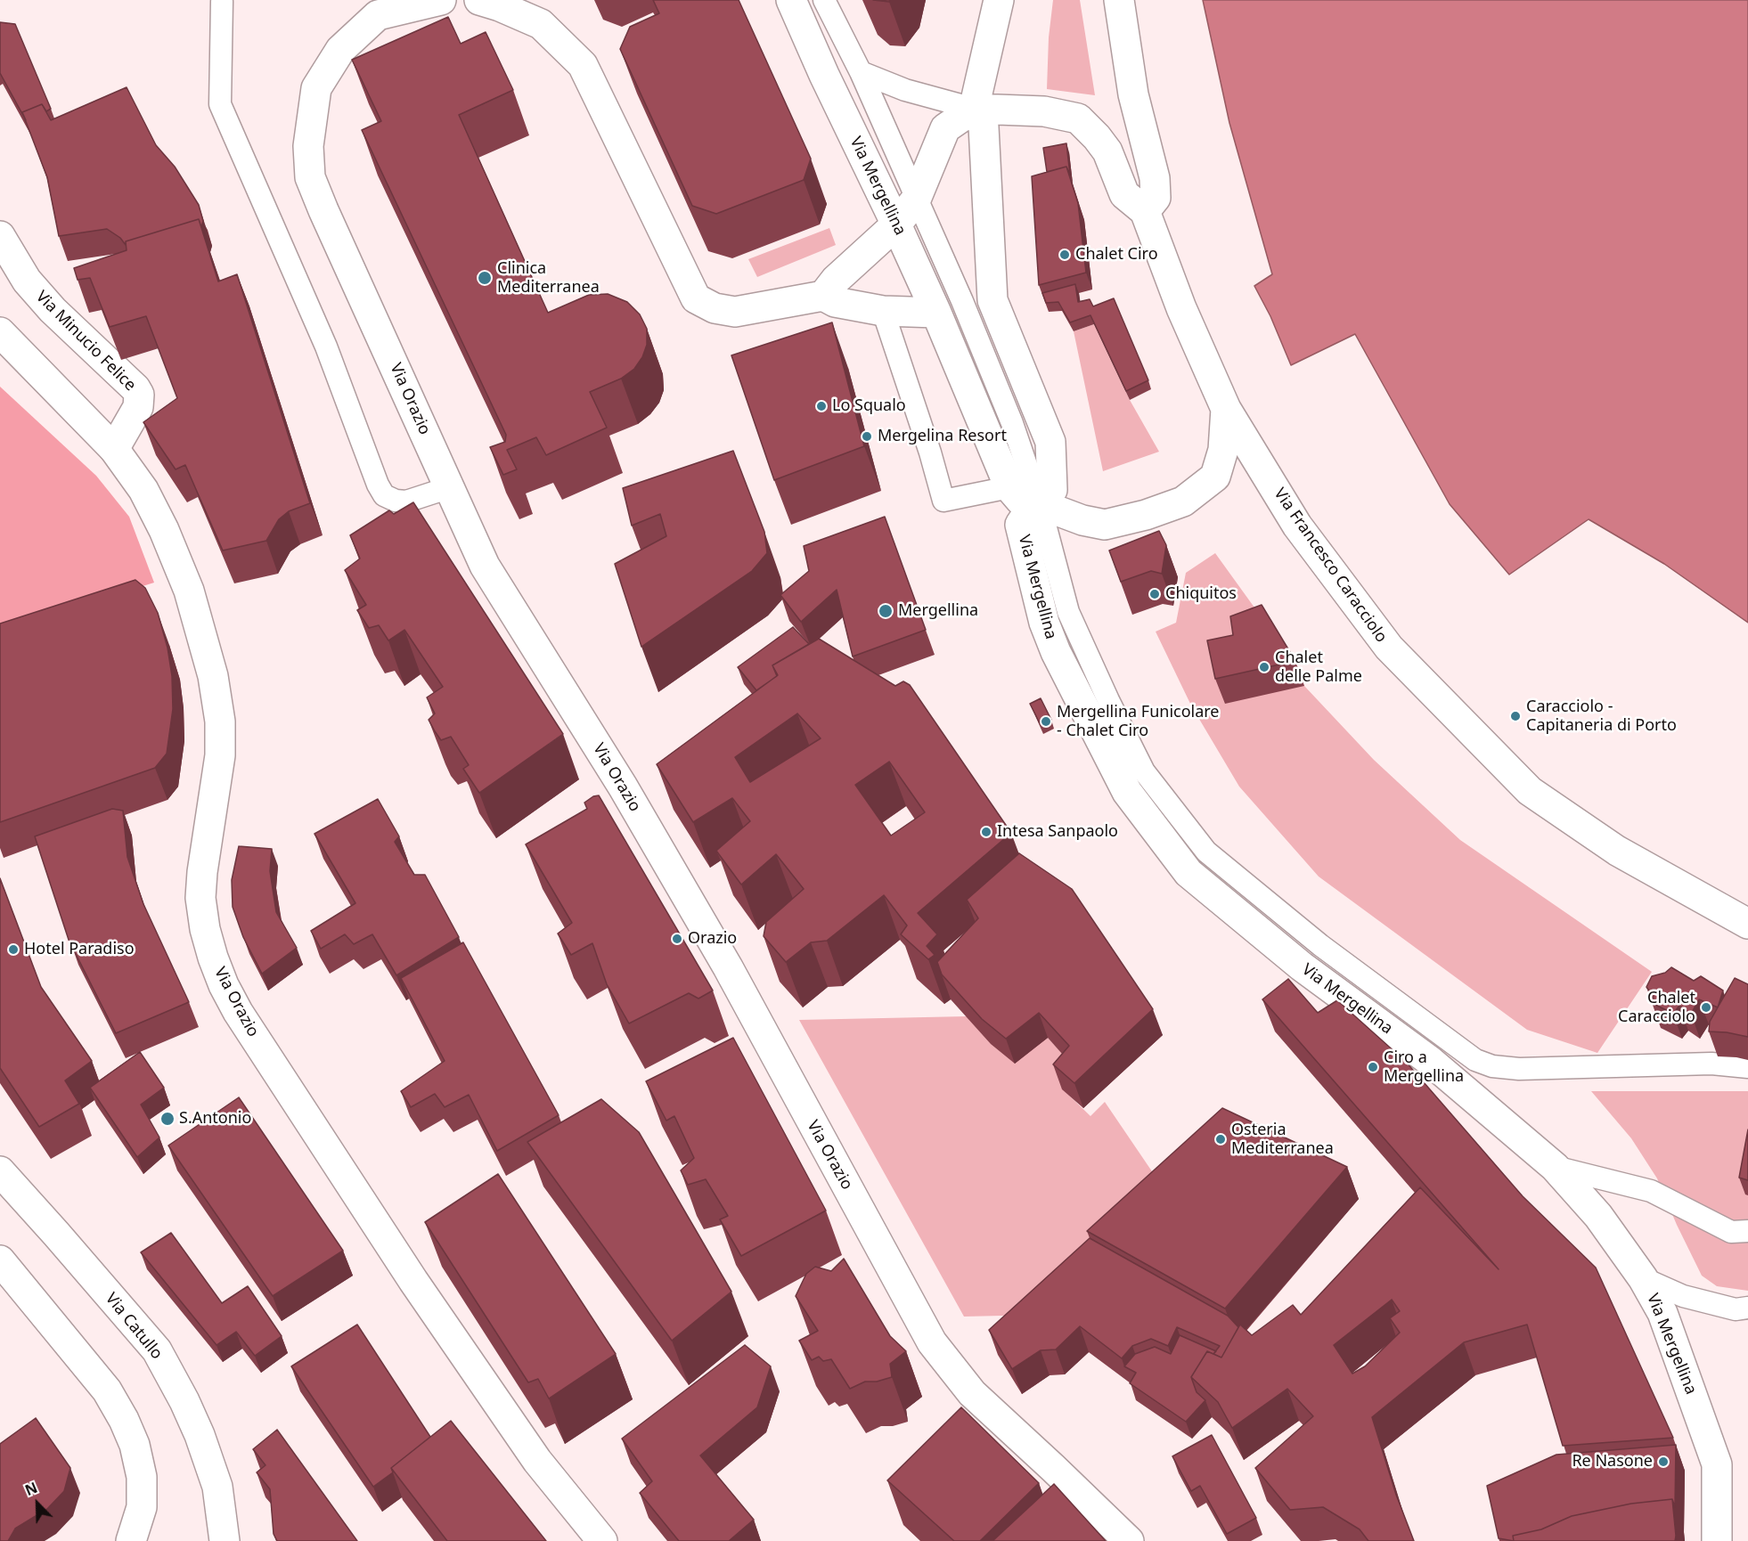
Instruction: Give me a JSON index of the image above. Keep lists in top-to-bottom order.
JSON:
{
  "streets": {
    "street": [
      "Via Mergellina",
      "Via Minucio Felice",
      "Via Orazio",
      "Via Francesco Caracciolo",
      "Via Catullo"
    ]
  },
  "crossings": [
    ["Via Minucio Felice", "Via Orazio"]
  ],
  "places": [
    "Chalet Ciro",
    "Clinica Mediterranea",
    "Lo Squalo",
    "Mergelina Resort",
    "Chiquitos",
    "Mergellina",
    "Chalet delle Palme",
    "Caracciolo - Capitaneria di Porto",
    "Mergellina Funicolare - Chalet Ciro",
    "Intesa Sanpaolo",
    "Orazio",
    "Hotel Paradiso",
    "Chalet Caracciolo",
    "Ciro a Mergellina",
    "S.Antonio",
    "Osteria Mediterranea",
    "Re Nasone"
  ],
  "north": "top left"
}
